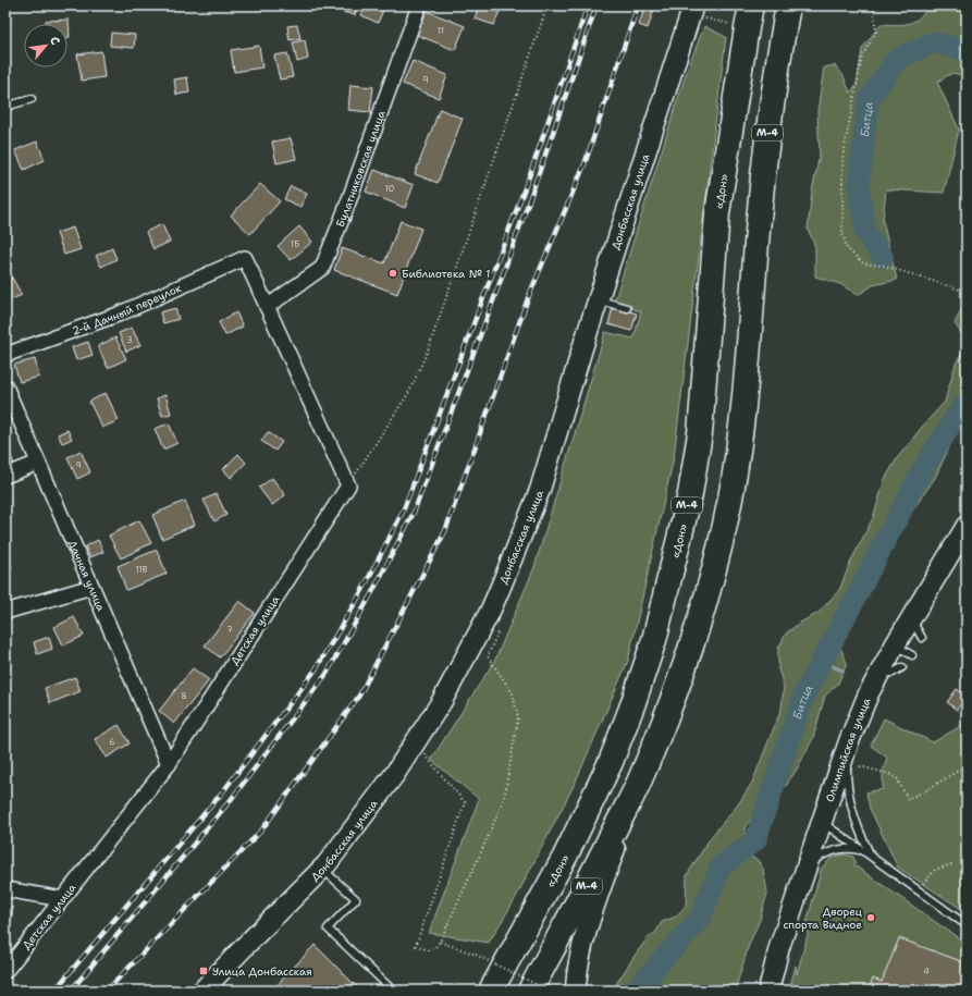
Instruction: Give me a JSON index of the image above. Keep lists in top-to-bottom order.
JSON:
{
  "streets": {
    "highway": ["М-4", "«Дон»"],
    "street": [
      "Булатниковская улица",
      "Донбасская улица",
      "2-й Дачный переулок",
      "Дачная улица",
      "Детская улица",
      "Олимпийская улица"
    ]
  },
  "crossings": [
    ["Булатниковская улица", "2-й Дачный переулок"],
    ["Дачная улица", "Детская улица"]
  ],
  "water": ["Битца"],
  "places": {
    "other": ["Библиотека № 1", "Дворец спорта Видное"],
    "transit": ["Улица Донбасская"]
  },
  "house_numbers": [
    "11",
    "9",
    "10",
    "1Б",
    "3",
    "9",
    "11В",
    "7",
    "8",
    "6",
    "4"
  ],
  "north": "top right"
}
